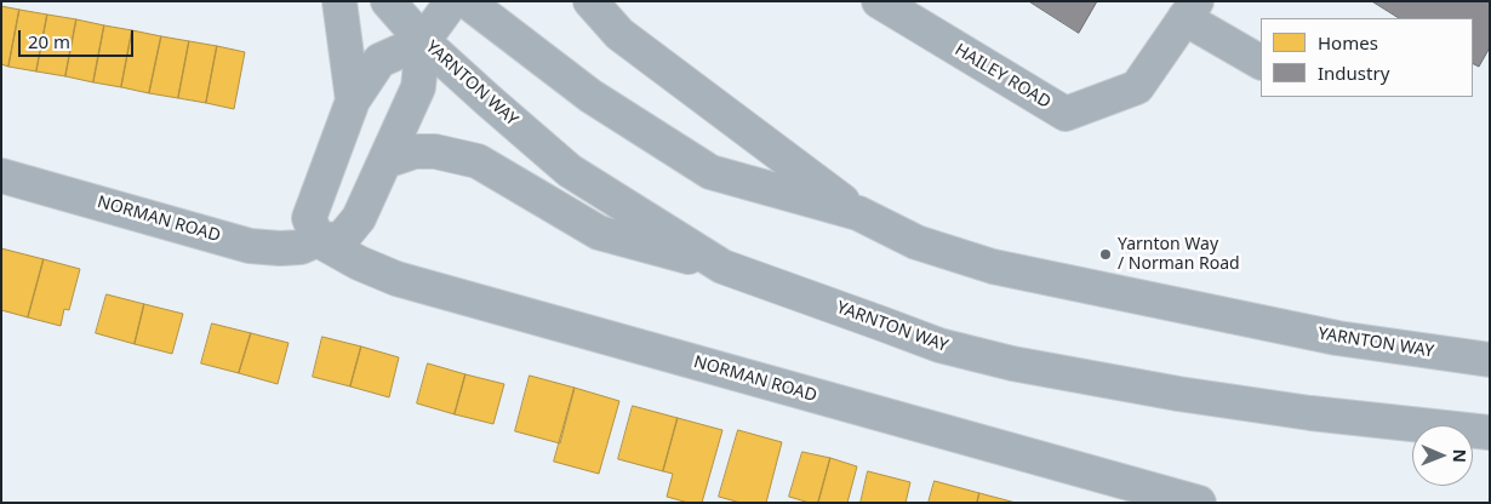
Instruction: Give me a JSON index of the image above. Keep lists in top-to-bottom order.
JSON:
{
  "streets": {
    "street": ["HAILEY ROAD", "YARNTON WAY", "NORMAN ROAD"]
  },
  "crossings": [
    ["YARNTON WAY", "NORMAN ROAD"]
  ],
  "places": ["Yarnton Way / Norman Road"],
  "legend": ["Homes", "Industry"],
  "scale_bar": "20 m",
  "north": "right"
}
